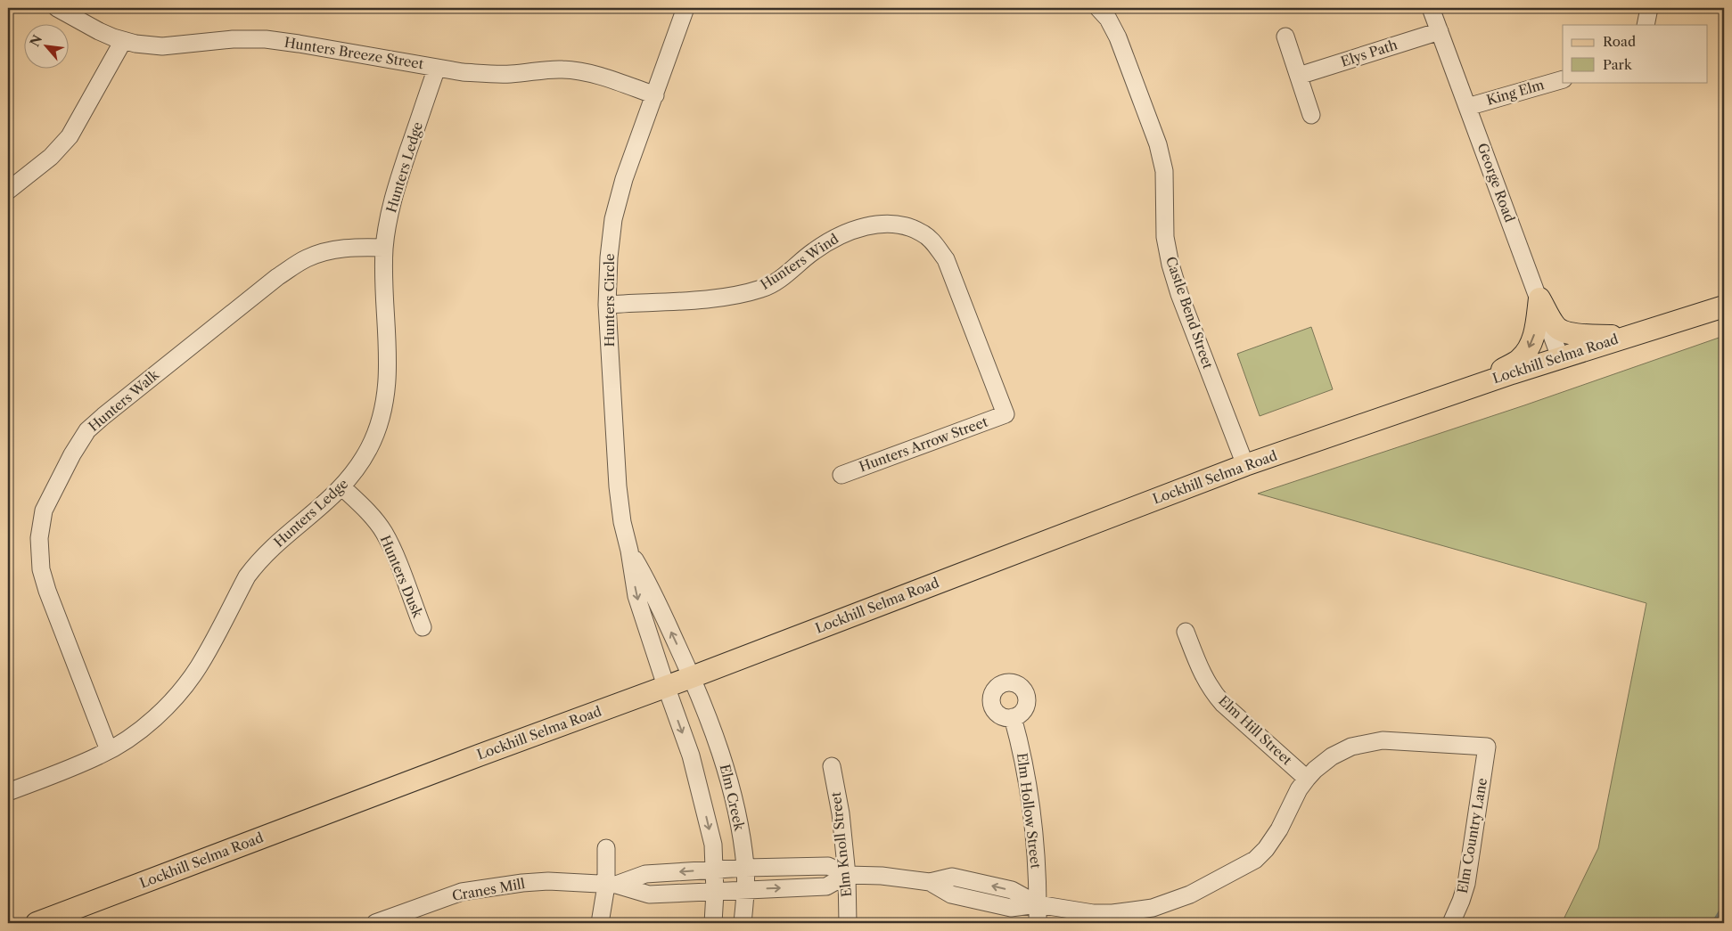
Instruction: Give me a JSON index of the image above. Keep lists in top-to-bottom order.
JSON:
{
  "streets": {
    "main road": ["Lockhill Selma Road"],
    "street": [
      "Hunters Breeze Street",
      "Elys Path",
      "King Elm",
      "Hunters Ledge",
      "George Road",
      "Hunters Wind",
      "Hunters Circle",
      "Castle Bend Street",
      "Hunters Walk",
      "Hunters Arrow Street",
      "Hunters Dusk",
      "Elm Hill Street",
      "Elm Creek",
      "Elm Hollow Street",
      "Elm Country Lane",
      "Elm Knoll Street",
      "Cranes Mill"
    ]
  },
  "crossings": [
    ["Hunters Breeze Street", "Hunters Ledge"],
    ["Hunters Breeze Street", "Hunters Circle"],
    ["Elys Path", "George Road"],
    ["King Elm", "George Road"],
    ["Hunters Ledge", "Hunters Walk"],
    ["Hunters Ledge", "Hunters Dusk"],
    ["George Road", "Lockhill Selma Road"],
    ["Hunters Wind", "Hunters Circle"],
    ["Hunters Wind", "Hunters Arrow Street"],
    ["Hunters Circle", "Lockhill Selma Road"],
    ["Hunters Circle", "Elm Creek"],
    ["Castle Bend Street", "Lockhill Selma Road"],
    ["Lockhill Selma Road", "Elm Creek"],
    ["Elm Hill Street", "Elm Country Lane"],
    ["Elm Creek", "Cranes Mill"],
    ["Elm Knoll Street", "Cranes Mill"]
  ],
  "legend": ["Road", "Park"],
  "north": "top left"
}
